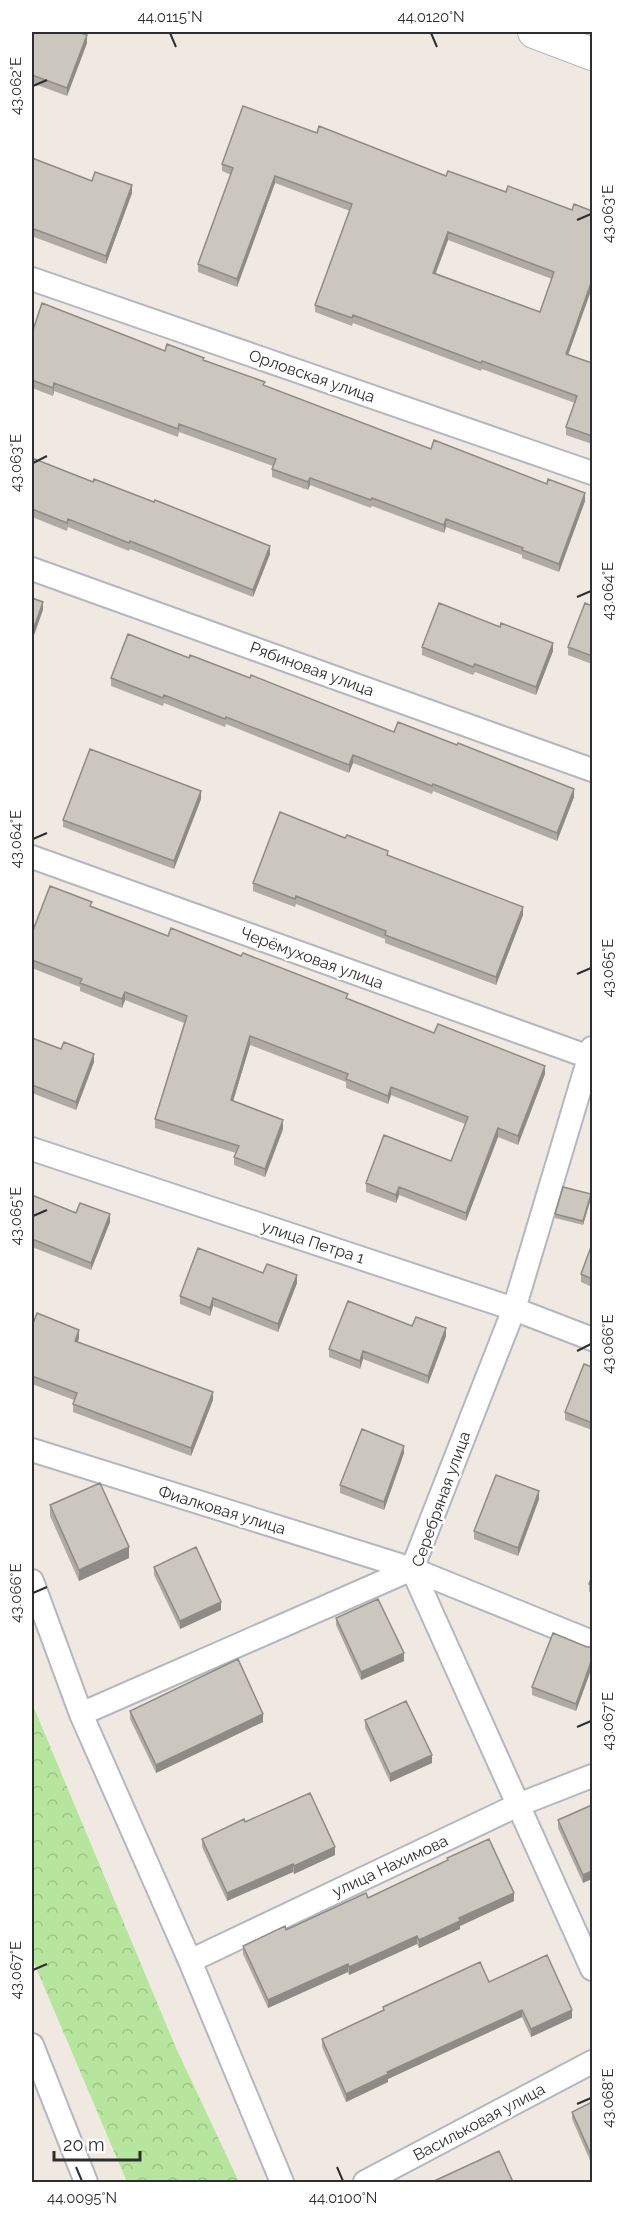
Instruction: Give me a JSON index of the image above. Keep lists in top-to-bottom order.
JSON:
{
  "streets": {
    "street": [
      "Орловская улица",
      "Рябиновая улица",
      "Черёмуховая улица",
      "улица Петра 1",
      "Серебряная улица",
      "Фиалковая улица",
      "улица Нахимова",
      "Васильковая улица"
    ]
  },
  "crossings": [
    ["Черёмуховая улица", "Серебряная улица"],
    ["улица Петра 1", "Серебряная улица"],
    ["Серебряная улица", "Фиалковая улица"],
    ["Серебряная улица", "улица Нахимова"]
  ],
  "scale_bar": "20 m",
  "coordinates": [
    "44.0115°N",
    "44.0120°N",
    "43.062°E",
    "43.063°E",
    "43.064°E",
    "43.065°E",
    "43.066°E",
    "43.067°E",
    "43.068°E",
    "44.0095°N",
    "44.0100°N"
  ]
}
